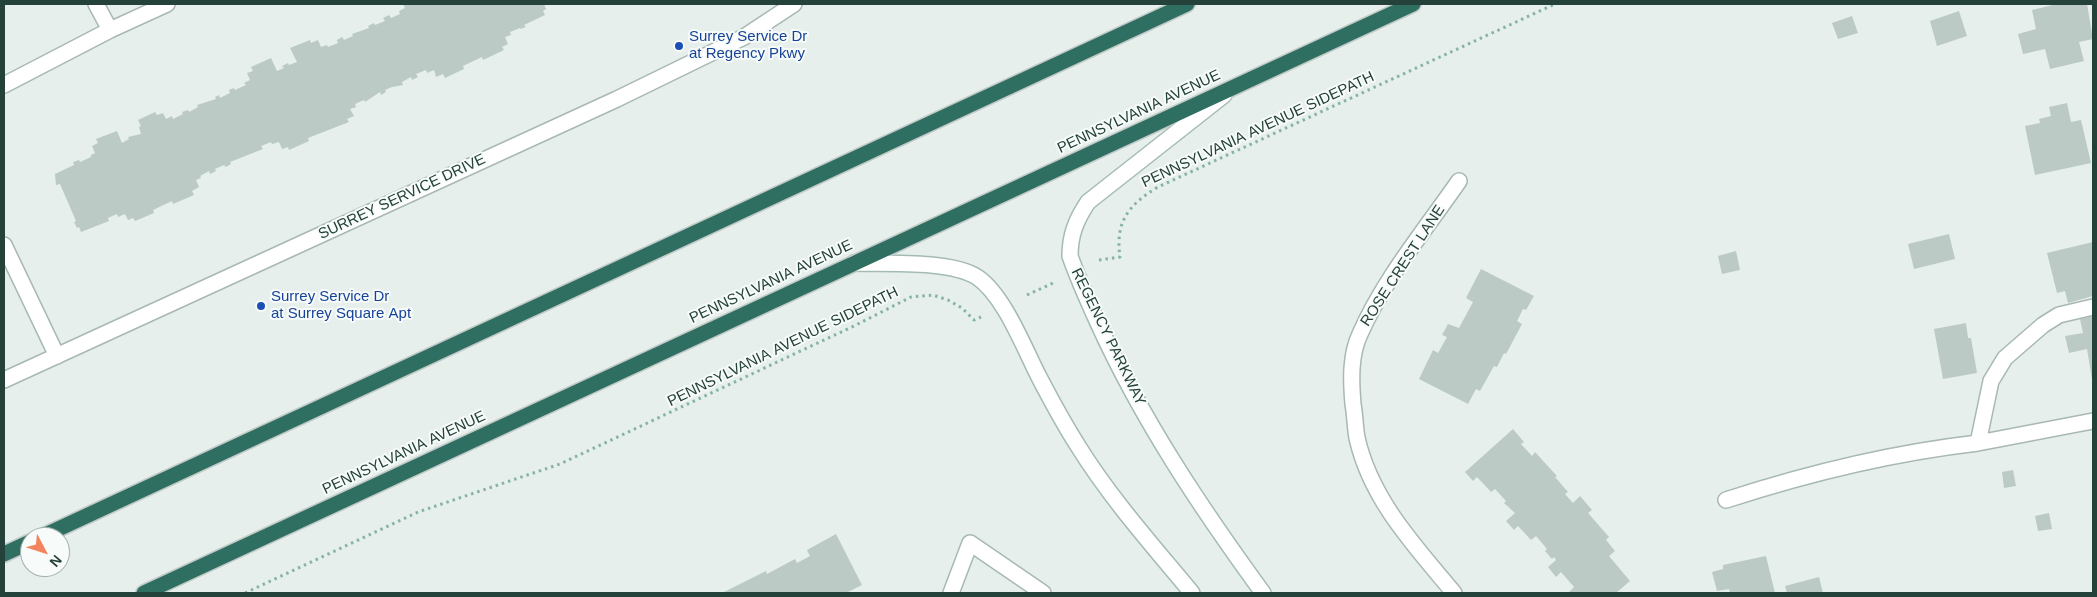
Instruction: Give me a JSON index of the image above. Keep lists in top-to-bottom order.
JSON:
{
  "streets": {
    "highway": ["PENNSYLVANIA AVENUE"],
    "street": ["SURREY SERVICE DRIVE", "ROSE CREST LANE", "REGENCY PARKWAY"],
    "path": ["PENNSYLVANIA AVENUE SIDEPATH"]
  },
  "crossings": [
    ["PENNSYLVANIA AVENUE", "REGENCY PARKWAY"],
    ["PENNSYLVANIA AVENUE SIDEPATH", "REGENCY PARKWAY"]
  ],
  "places": ["Surrey Service Dr at Regency Pkwy", "Surrey Service Dr at Surrey Square Apt"],
  "north": "bottom right"
}
